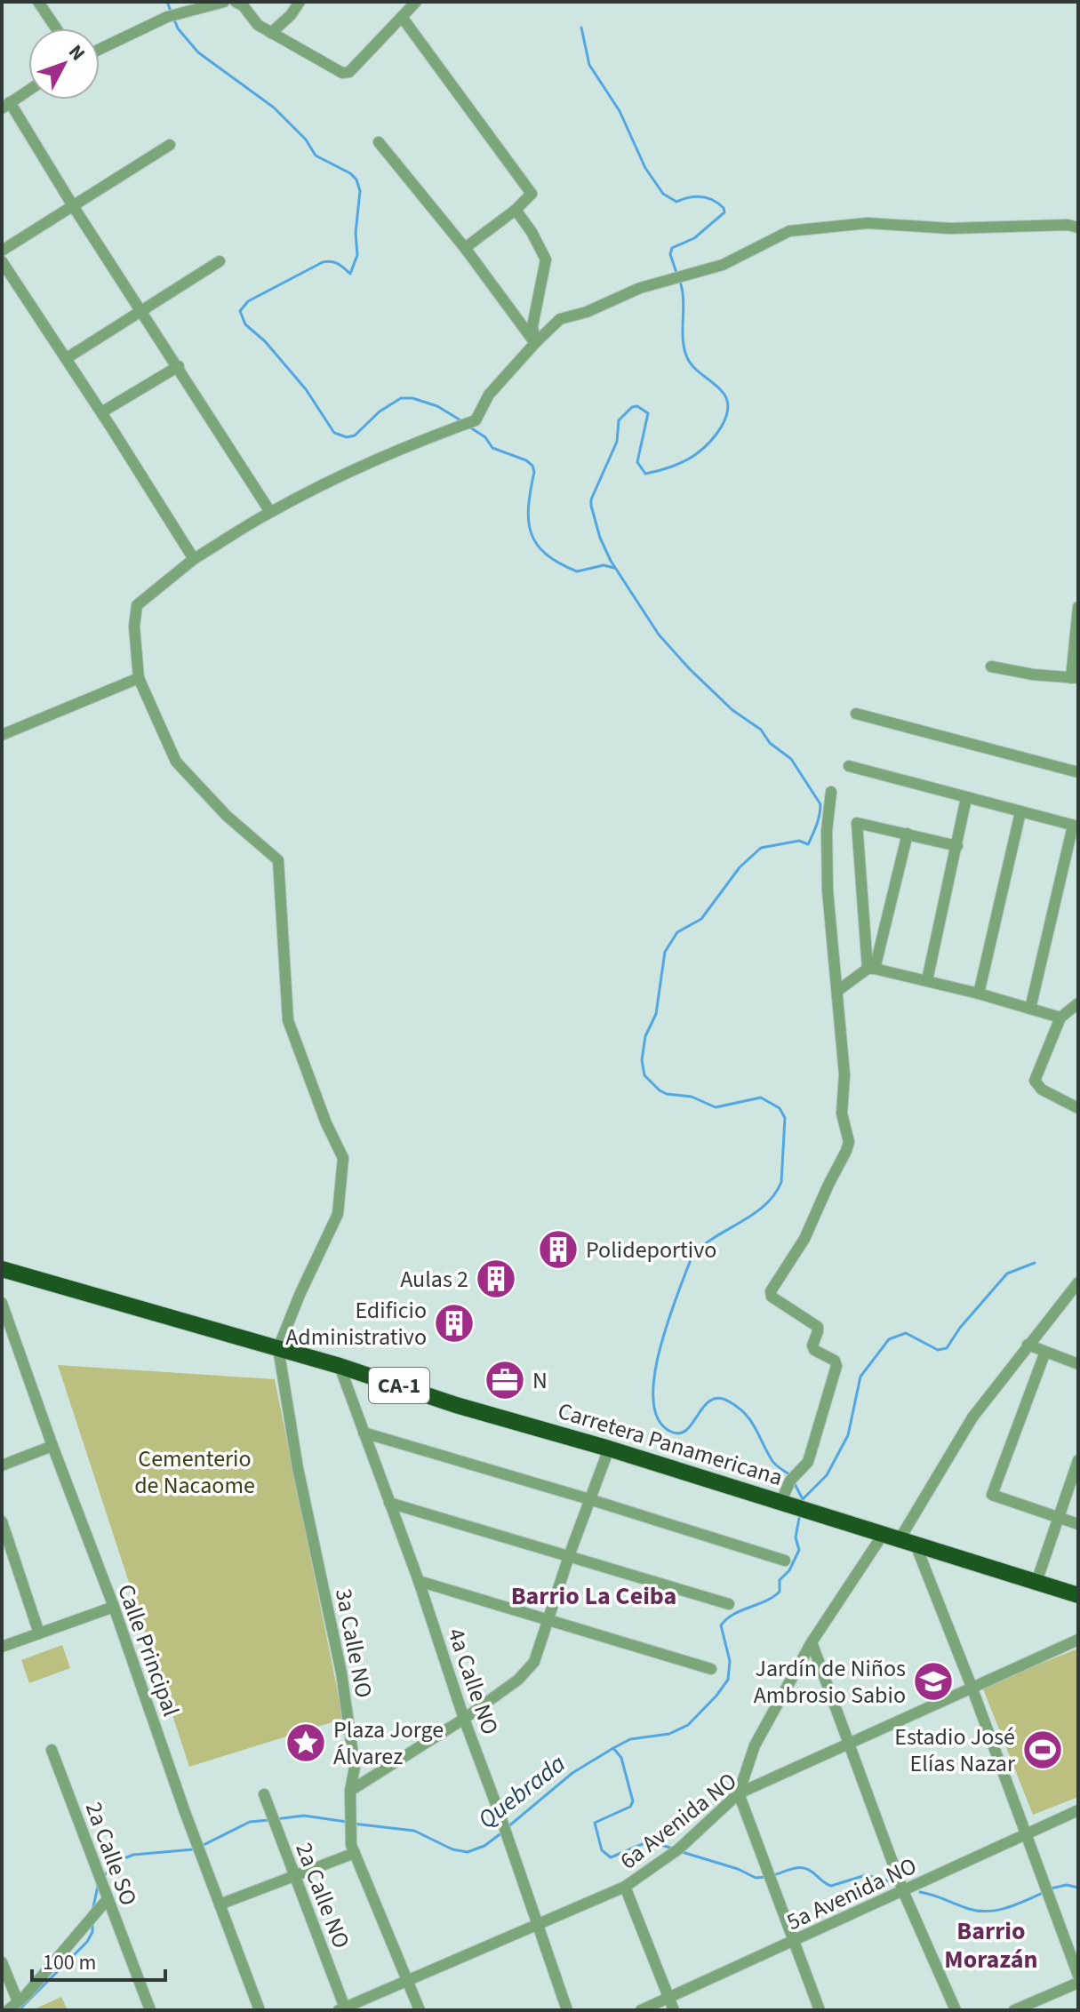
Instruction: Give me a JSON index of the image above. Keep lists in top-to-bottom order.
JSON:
{
  "streets": {
    "highway": ["CA-1", "Carretera Panamericana"],
    "street": [
      "3a Calle NO",
      "Calle Principal",
      "4a Calle NO",
      "6a Avenida NO",
      "2a Calle SO",
      "5a Avenida NO",
      "2a Calle NO"
    ]
  },
  "crossings": [
    ["Carretera Panamericana", "3a Calle NO"],
    ["Carretera Panamericana", "4a Calle NO"],
    ["3a Calle NO", "6a Avenida NO"],
    ["4a Calle NO", "6a Avenida NO"],
    ["6a Avenida NO", "2a Calle NO"]
  ],
  "districts": ["Barrio La Ceiba", "Barrio Morazán"],
  "water": ["Quebrada"],
  "parks": ["Cementerio de Nacaome"],
  "places": {
    "building": ["Polideportivo", "Aulas 2", "Edificio Administrativo"],
    "office": ["N"],
    "school or university": ["Jardín de Niños Ambrosio Sabio"],
    "place": ["Plaza Jorge Álvarez"],
    "sports": ["Estadio José Elías Nazar"]
  },
  "scale_bar": "100 m",
  "north": "top right"
}
